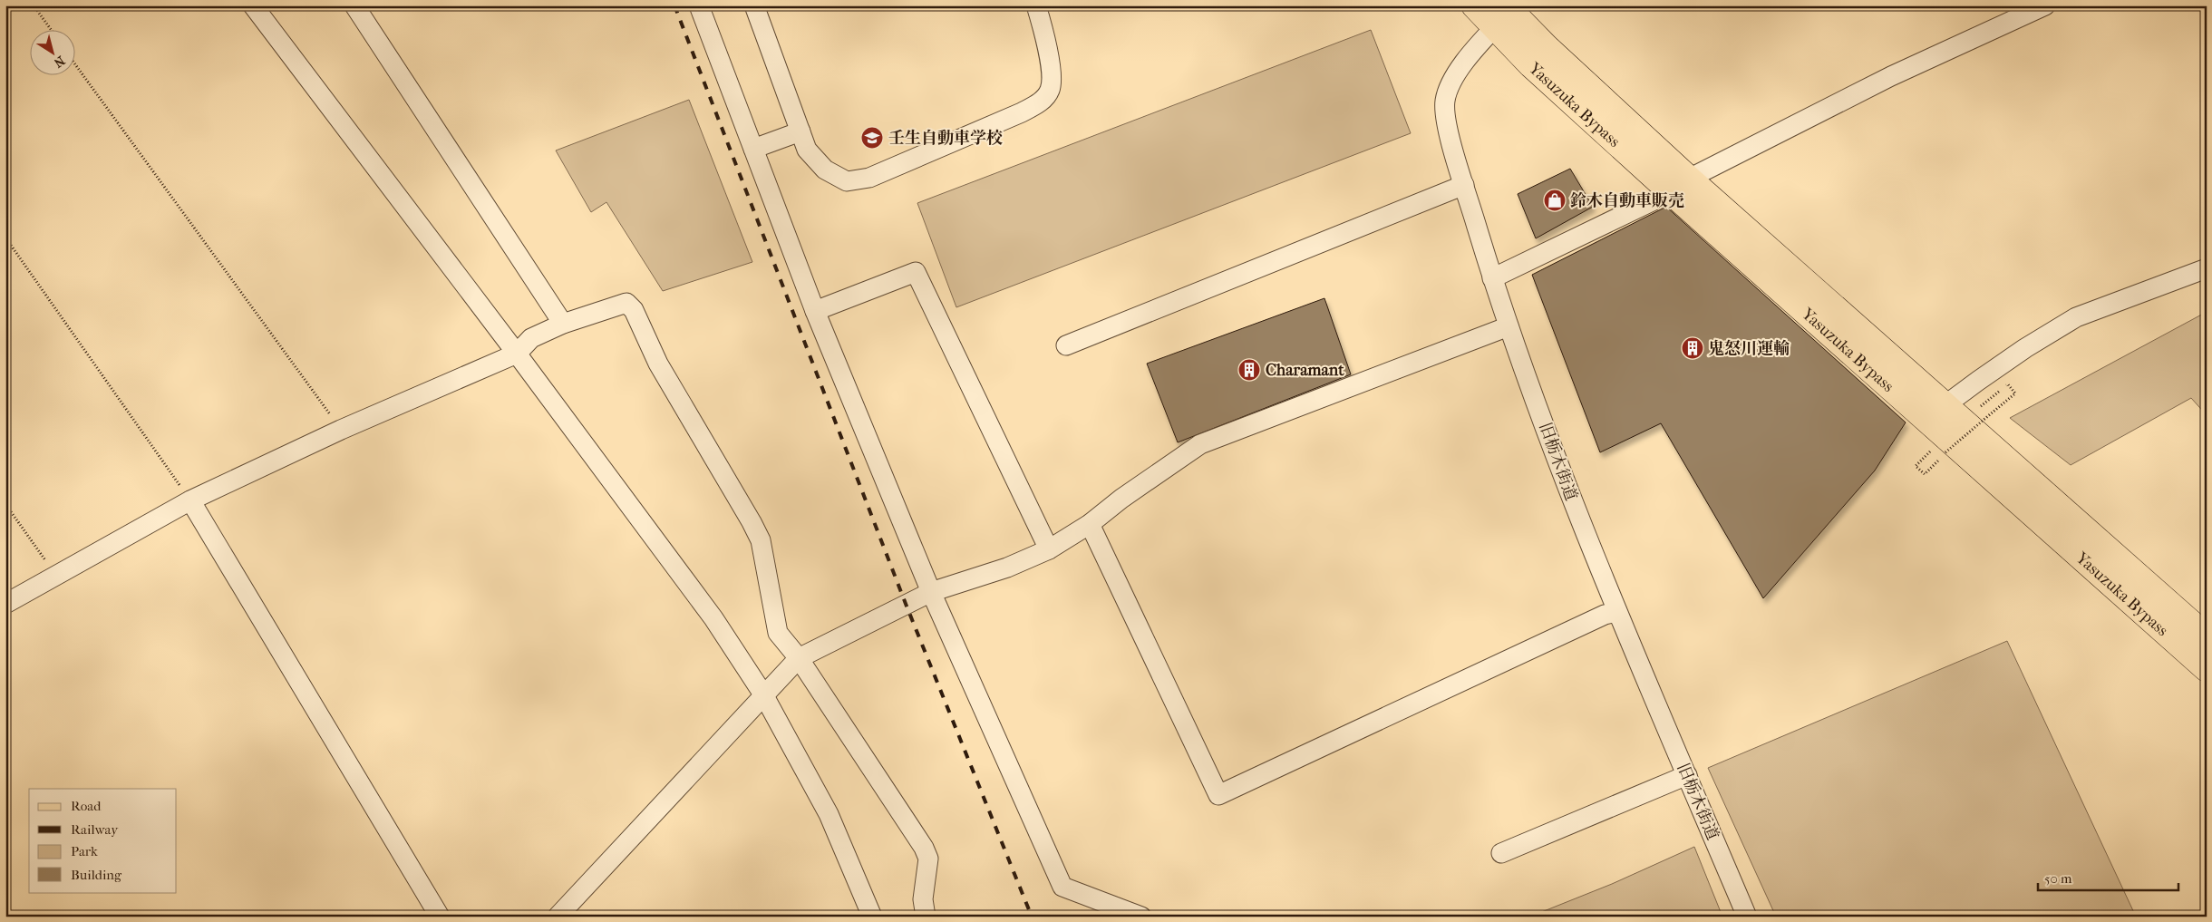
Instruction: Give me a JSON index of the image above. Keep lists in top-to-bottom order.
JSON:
{
  "streets": {
    "main road": ["Yasuzuka Bypass"],
    "street": ["旧栃木街道"]
  },
  "crossings": [
    ["Yasuzuka Bypass", "旧栃木街道"]
  ],
  "places": {
    "school or university": ["壬生自動車学校"],
    "shop": ["鈴木自動車販売"],
    "building": ["鬼怒川運輸", "Charamant"]
  },
  "legend": [
    "Road",
    "Railway",
    "Park",
    "Building"
  ],
  "scale_bar": "50 m",
  "north": "bottom right"
}
